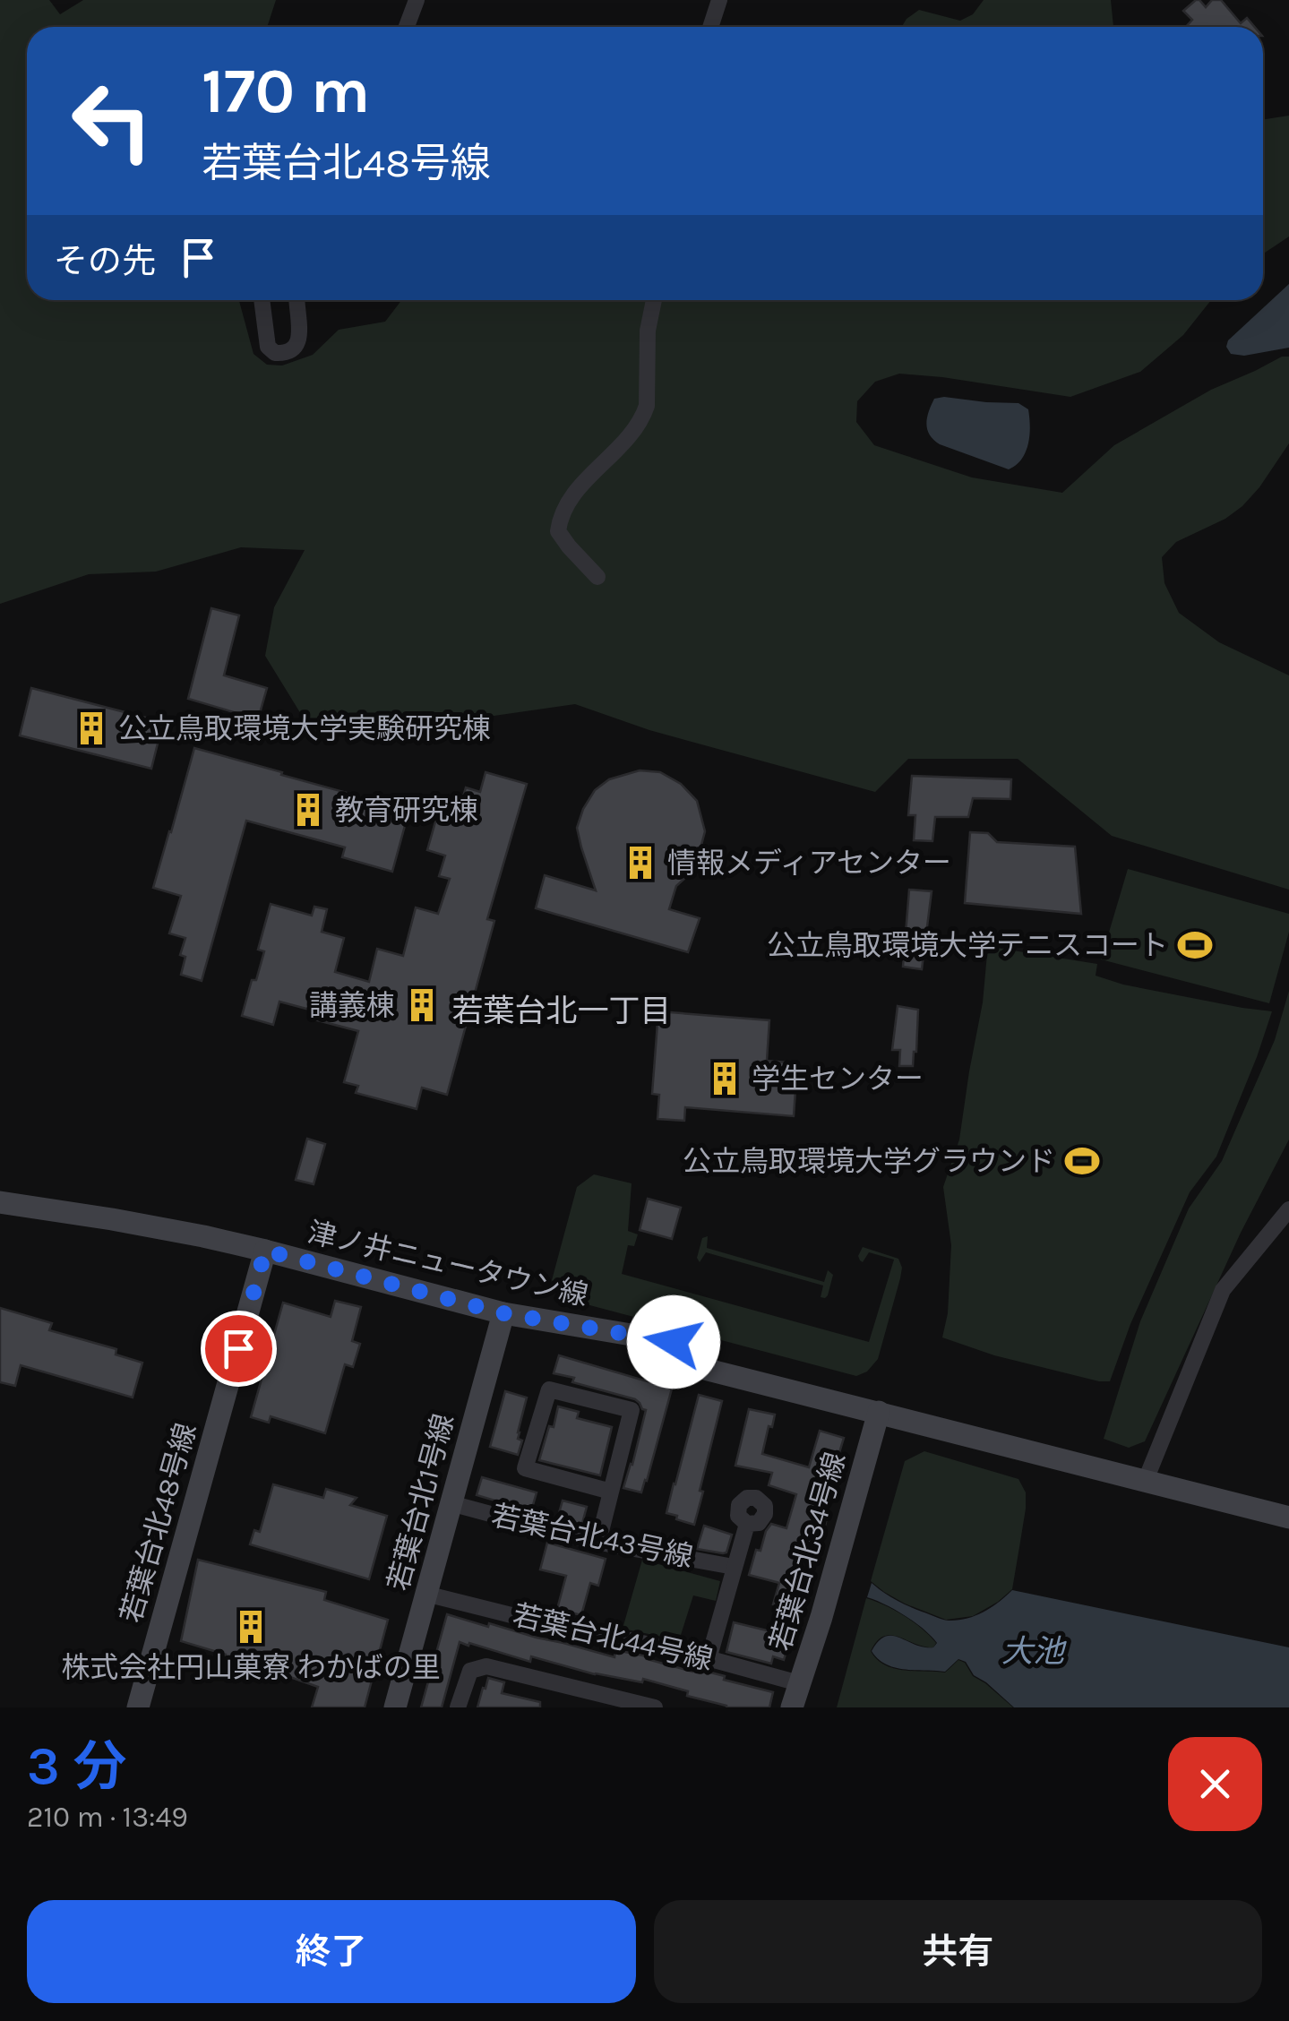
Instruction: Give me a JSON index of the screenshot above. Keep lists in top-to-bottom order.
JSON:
{
  "streets": {
    "street": [
      "津ノ井ニュータウン線",
      "若葉台北1号線",
      "若葉台北48号線",
      "若葉台北43号線",
      "若葉台北34号線",
      "若葉台北44号線"
    ]
  },
  "crossings": [
    ["津ノ井ニュータウン線", "若葉台北1号線"],
    ["津ノ井ニュータウン線", "若葉台北48号線"],
    ["津ノ井ニュータウン線", "若葉台北34号線"],
    ["若葉台北1号線", "若葉台北43号線"],
    ["若葉台北1号線", "若葉台北44号線"],
    ["若葉台北43号線", "若葉台北44号線"],
    ["若葉台北34号線", "若葉台北44号線"]
  ],
  "districts": ["若葉台北一丁目"],
  "water": ["大池"],
  "places": {
    "building": [
      "公立鳥取環境大学実験研究棟",
      "教育研究棟",
      "情報メディアセンター",
      "講義棟",
      "学生センター",
      "株式会社円山菓寮 わかばの里"
    ],
    "sports": ["公立鳥取環境大学テニスコート", "公立鳥取環境大学グラウンド"]
  },
  "page": {
    "turn": ["170 m", "若葉台北48号線"],
    "then": "その先",
    "heading": ["3 分", "210 m · 13:49"],
    "buttons": ["終了", "共有"]
  }
}
